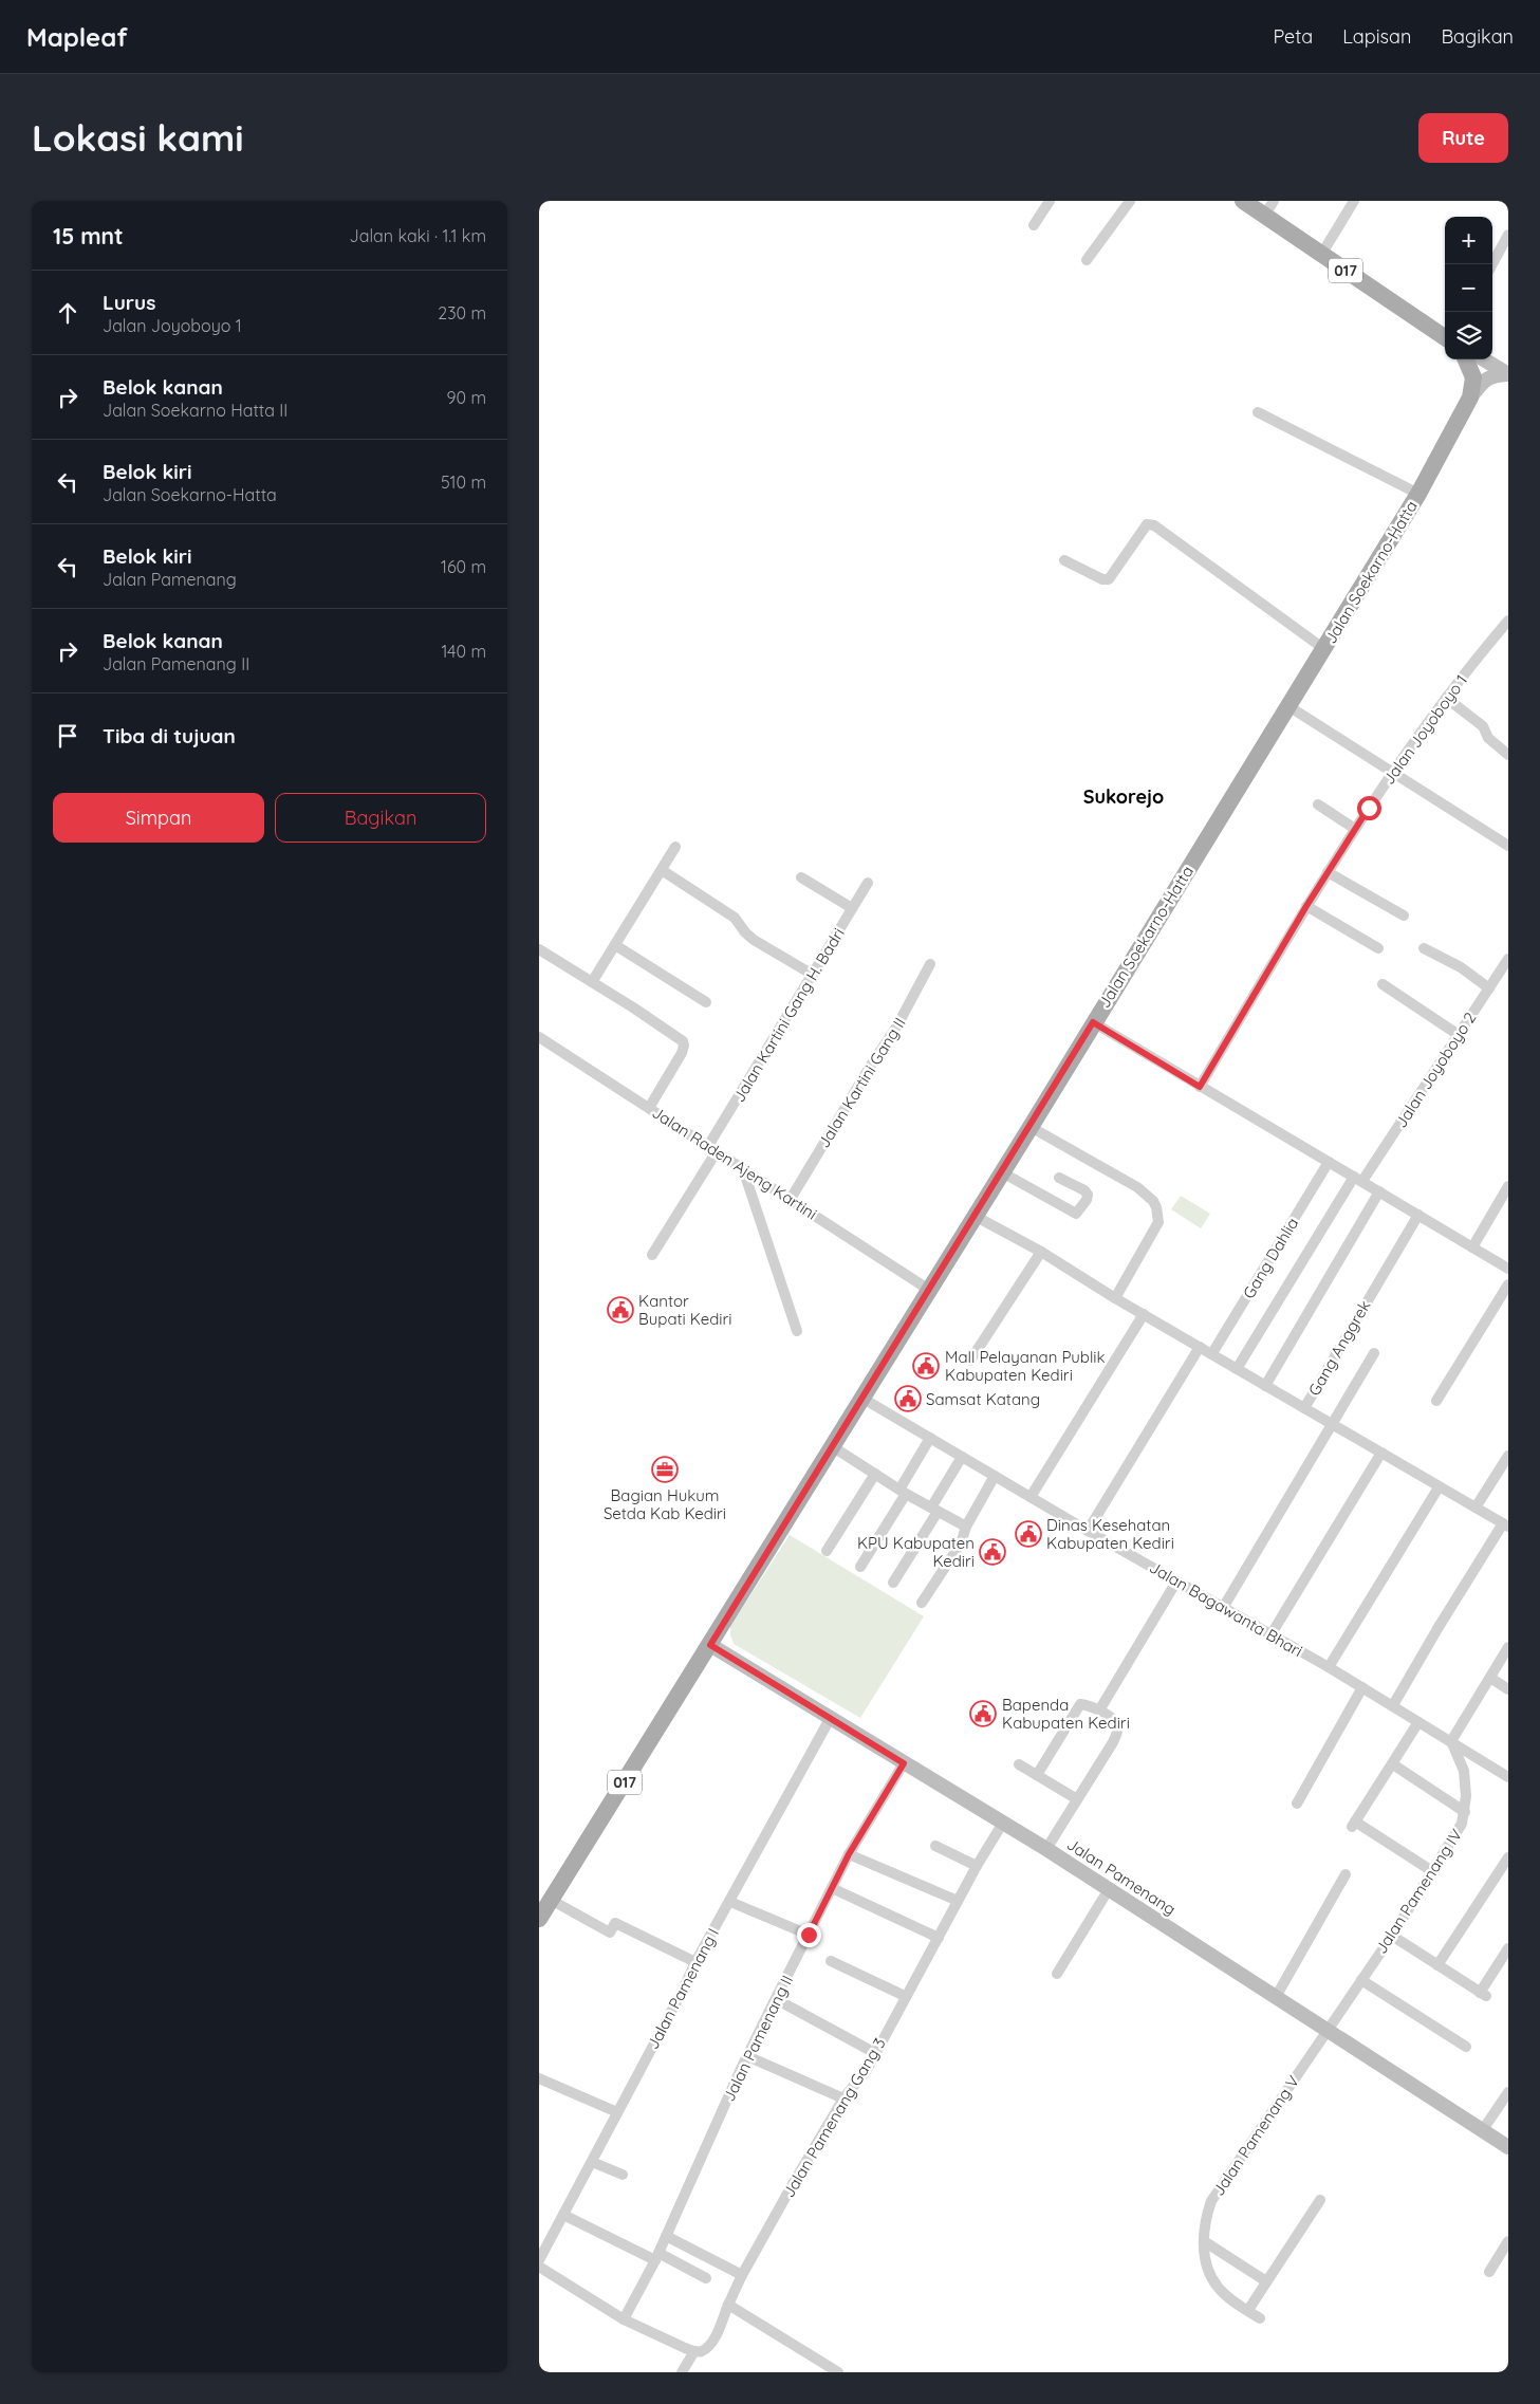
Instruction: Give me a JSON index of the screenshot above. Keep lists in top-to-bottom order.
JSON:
{
  "streets": {
    "main road": ["017", "Jalan Soekarno-Hatta", "Jalan Pamenang"],
    "street": [
      "Jalan Joyoboyo 1",
      "Jalan Kartini Gang H. Badri",
      "Jalan Joyoboyo 2",
      "Jalan Kartini Gang II",
      "Jalan Raden Ajeng Kartini",
      "Gang Dahlia",
      "Gang Anggrek",
      "Jalan Bagawanta Bhari",
      "Jalan Pamenang IV",
      "Jalan Pamenang I",
      "Jalan Pamenang II",
      "Jalan Pamenang Gang 3",
      "Jalan Pamenang V"
    ]
  },
  "crossings": [
    ["017", "Jalan Soekarno-Hatta"],
    ["017", "Jalan Pamenang"],
    ["Jalan Soekarno-Hatta", "Jalan Raden Ajeng Kartini"],
    ["Jalan Soekarno-Hatta", "Jalan Bagawanta Bhari"],
    ["Jalan Soekarno-Hatta", "Jalan Pamenang"],
    ["Jalan Kartini Gang H. Badri", "Jalan Raden Ajeng Kartini"],
    ["Jalan Kartini Gang II", "Jalan Raden Ajeng Kartini"],
    ["Jalan Bagawanta Bhari", "Jalan Pamenang IV"],
    ["Jalan Pamenang", "Jalan Pamenang IV"],
    ["Jalan Pamenang", "Jalan Pamenang I"],
    ["Jalan Pamenang", "Jalan Pamenang II"],
    ["Jalan Pamenang", "Jalan Pamenang Gang 3"],
    ["Jalan Pamenang", "Jalan Pamenang V"],
    ["Jalan Pamenang IV", "Jalan Pamenang V"]
  ],
  "districts": ["Sukorejo"],
  "places": {
    "public building": [
      "Kantor Bupati Kediri",
      "Mall Pelayanan Publik Kabupaten Kediri",
      "Samsat Katang",
      "Dinas Kesehatan Kabupaten Kediri",
      "KPU Kabupaten Kediri",
      "Bapenda Kabupaten Kediri"
    ],
    "office": ["Bagian Hukum Setda Kab Kediri"]
  },
  "page": {
    "header": "Mapleaf",
    "nav": ["Peta", "Lapisan", "Bagikan"],
    "buttons": [
      "Rute",
      ["Simpan", "Bagikan"]
    ],
    "title": "Lokasi kami",
    "heading": ["15 mnt", "Jalan kaki · 1.1 km"],
    "map_buttons": ["+", "−"],
    "list": [
      ["Lurus", "Jalan Joyoboyo 1", "230 m"],
      ["Belok kanan", "Jalan Soekarno Hatta II", "90 m"],
      ["Belok kiri", "Jalan Soekarno-Hatta", "510 m"],
      ["Belok kiri", "Jalan Pamenang", "160 m"],
      ["Belok kanan", "Jalan Pamenang II", "140 m"],
      "Tiba di tujuan"
    ]
  }
}
